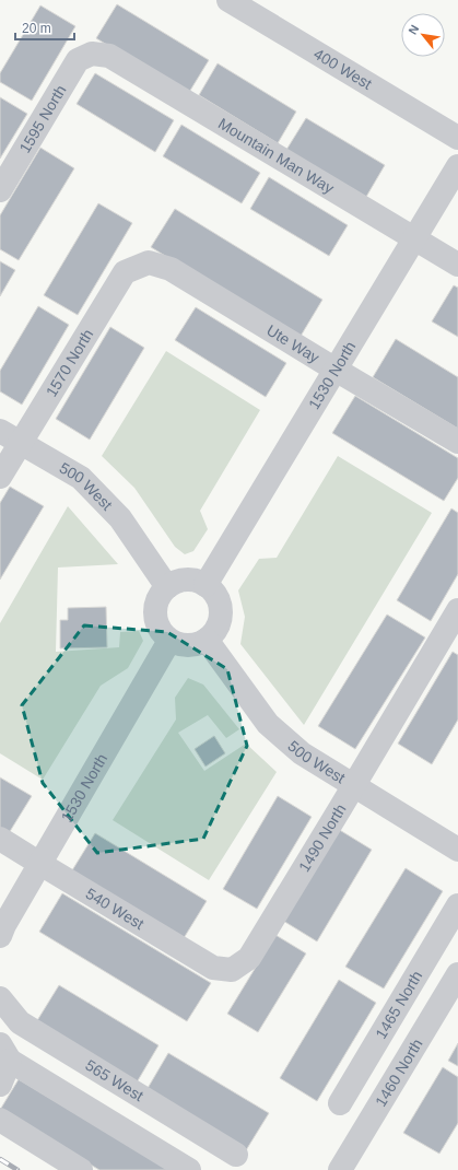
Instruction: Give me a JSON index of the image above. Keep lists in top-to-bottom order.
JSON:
{
  "streets": {
    "street": [
      "400 West",
      "1595 North",
      "Mountain Man Way",
      "Ute Way",
      "1570 North",
      "1530 North",
      "500 West",
      "1490 North",
      "540 West",
      "1465 North",
      "1460 North",
      "565 West"
    ]
  },
  "crossings": [
    ["1595 North", "Mountain Man Way"],
    ["Mountain Man Way", "1530 North"],
    ["Ute Way", "1570 North"],
    ["Ute Way", "1530 North"],
    ["1570 North", "500 West"],
    ["1530 North", "500 West"],
    ["1530 North", "540 West"],
    ["500 West", "1490 North"],
    ["1490 North", "540 West"]
  ],
  "scale_bar": "20 m",
  "north": "top left"
}
